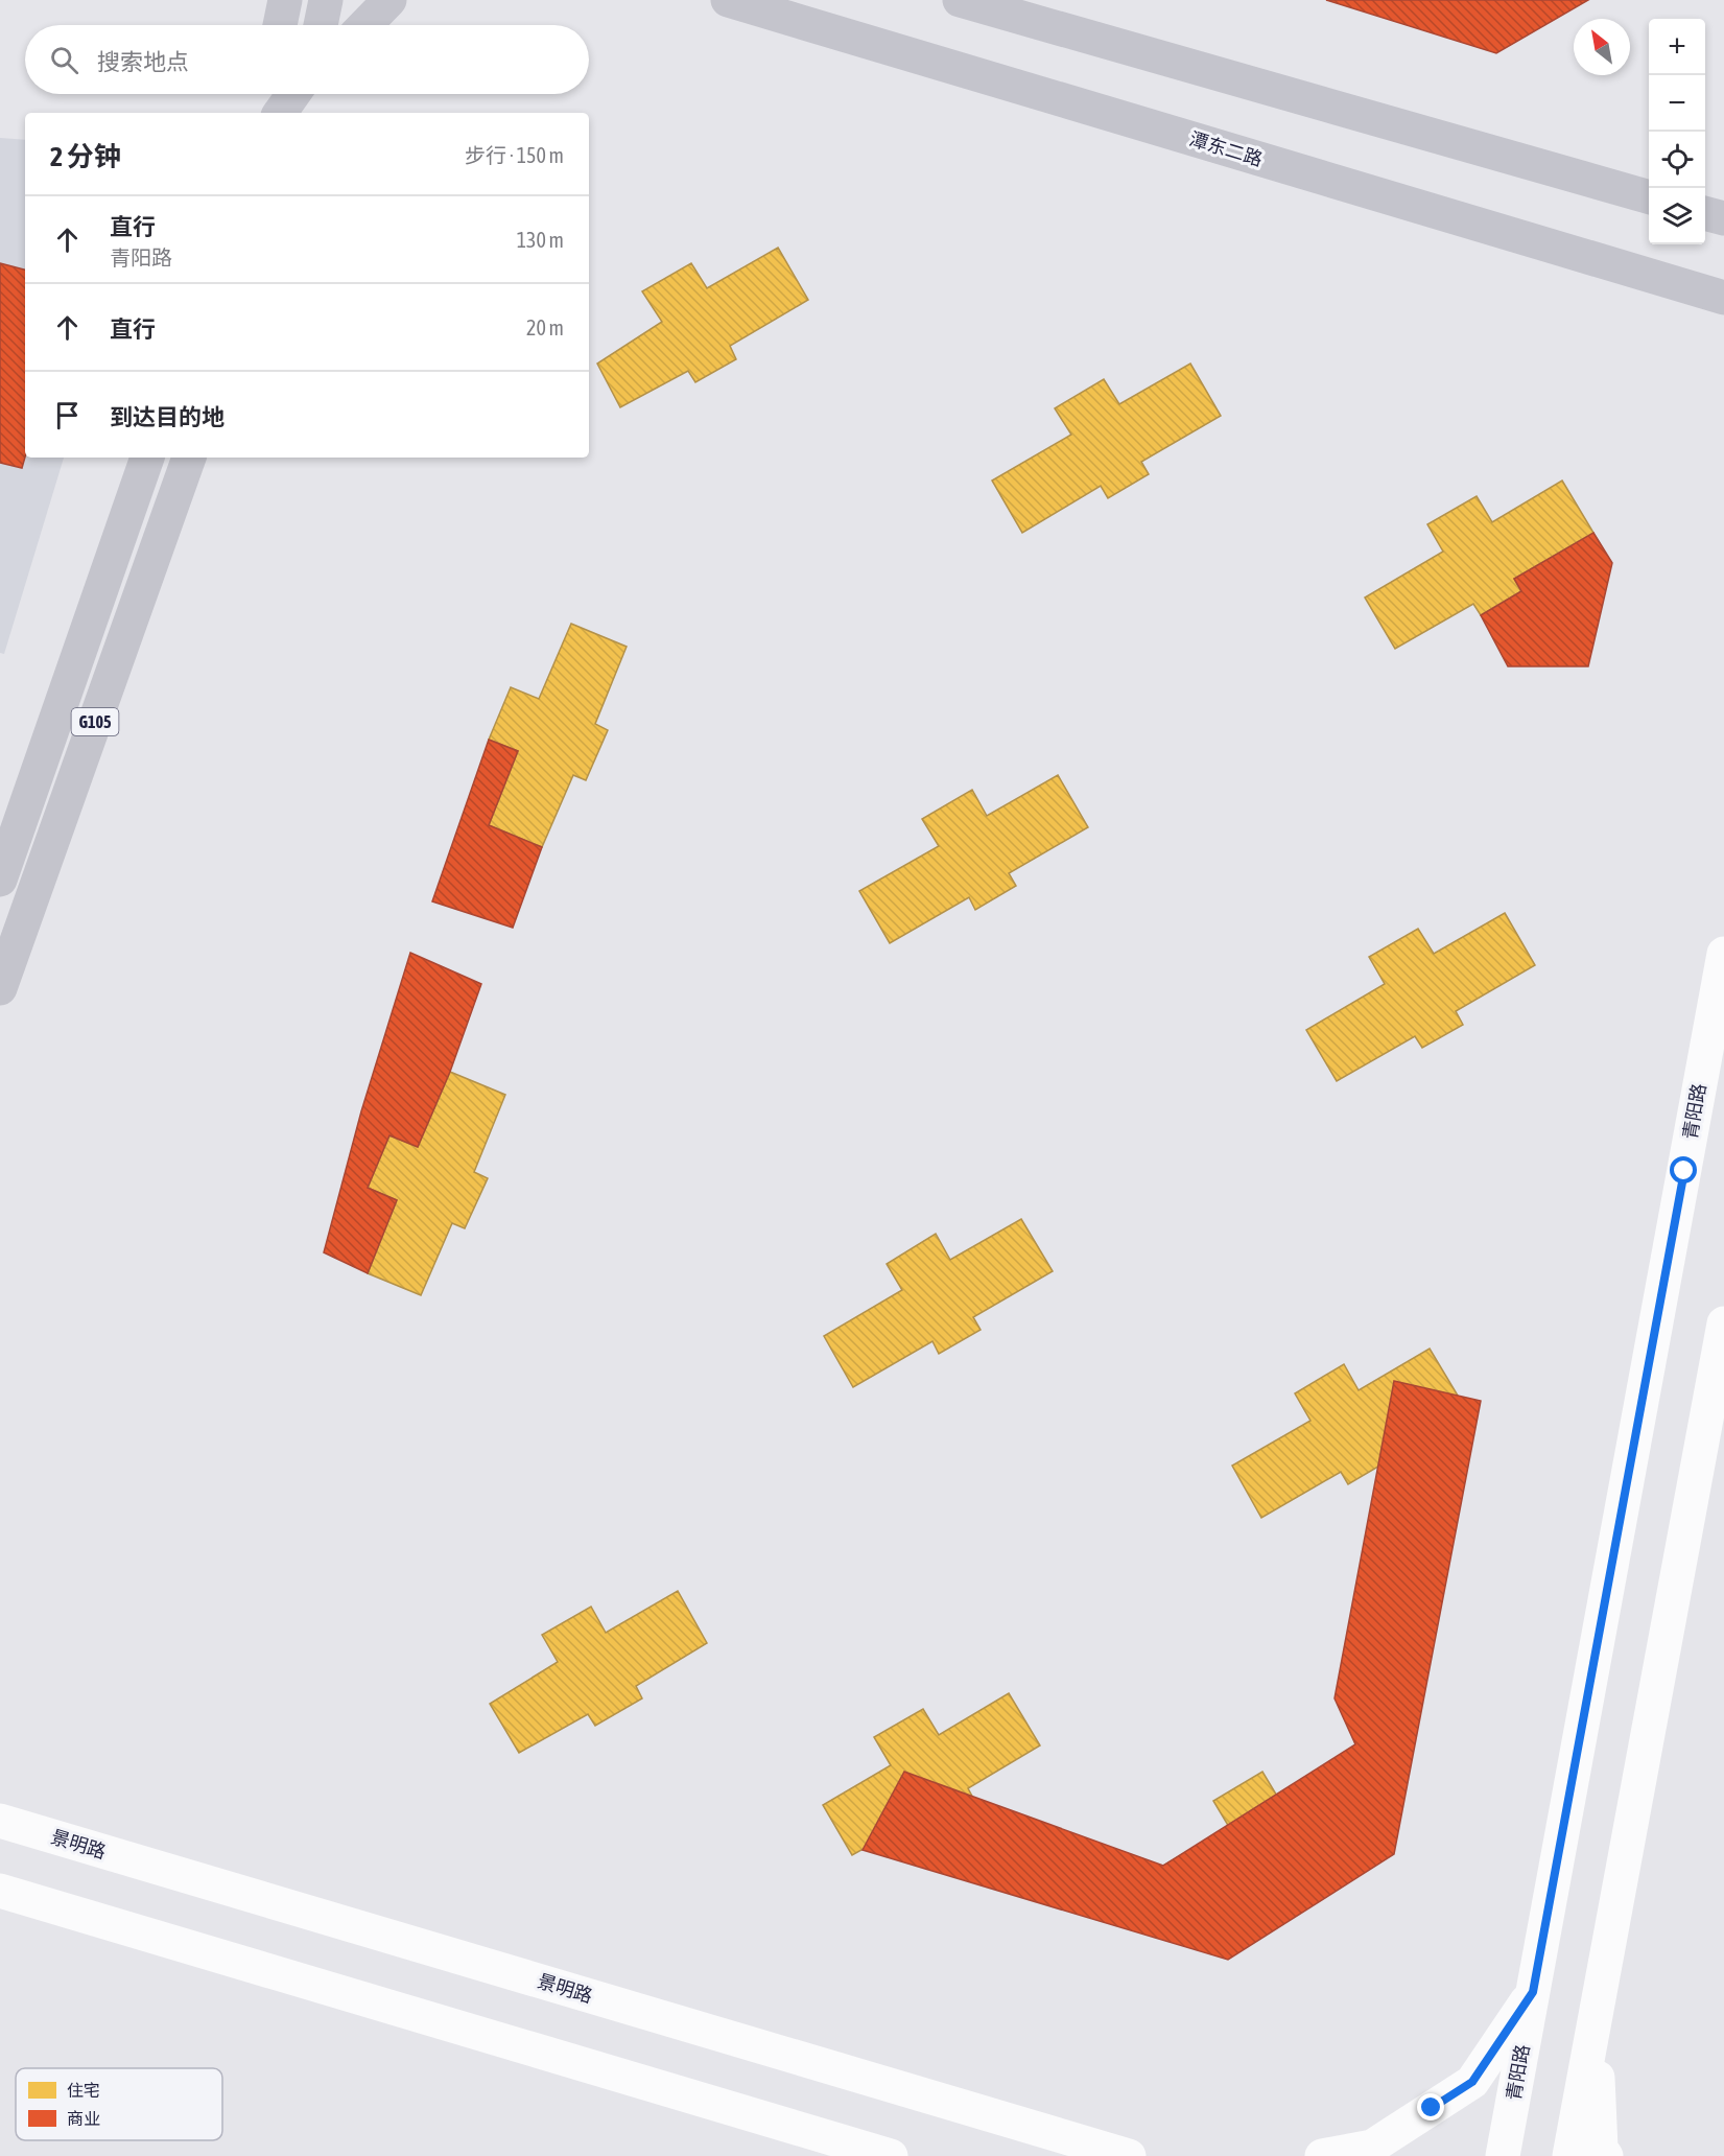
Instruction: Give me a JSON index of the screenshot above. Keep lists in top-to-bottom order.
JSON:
{
  "streets": {
    "highway": ["潭东二路", "G105"],
    "street": ["青阳路", "景明路"]
  },
  "legend": ["住宅", "商业"],
  "north": "top left",
  "page": {
    "map_buttons": ["+", "−"],
    "search": "搜索地点",
    "heading": ["2 分钟", "步行 · 150 m"],
    "list": [
      ["直行", "青阳路", "130 m"],
      ["直行", "20 m"],
      "到达目的地"
    ]
  }
}
